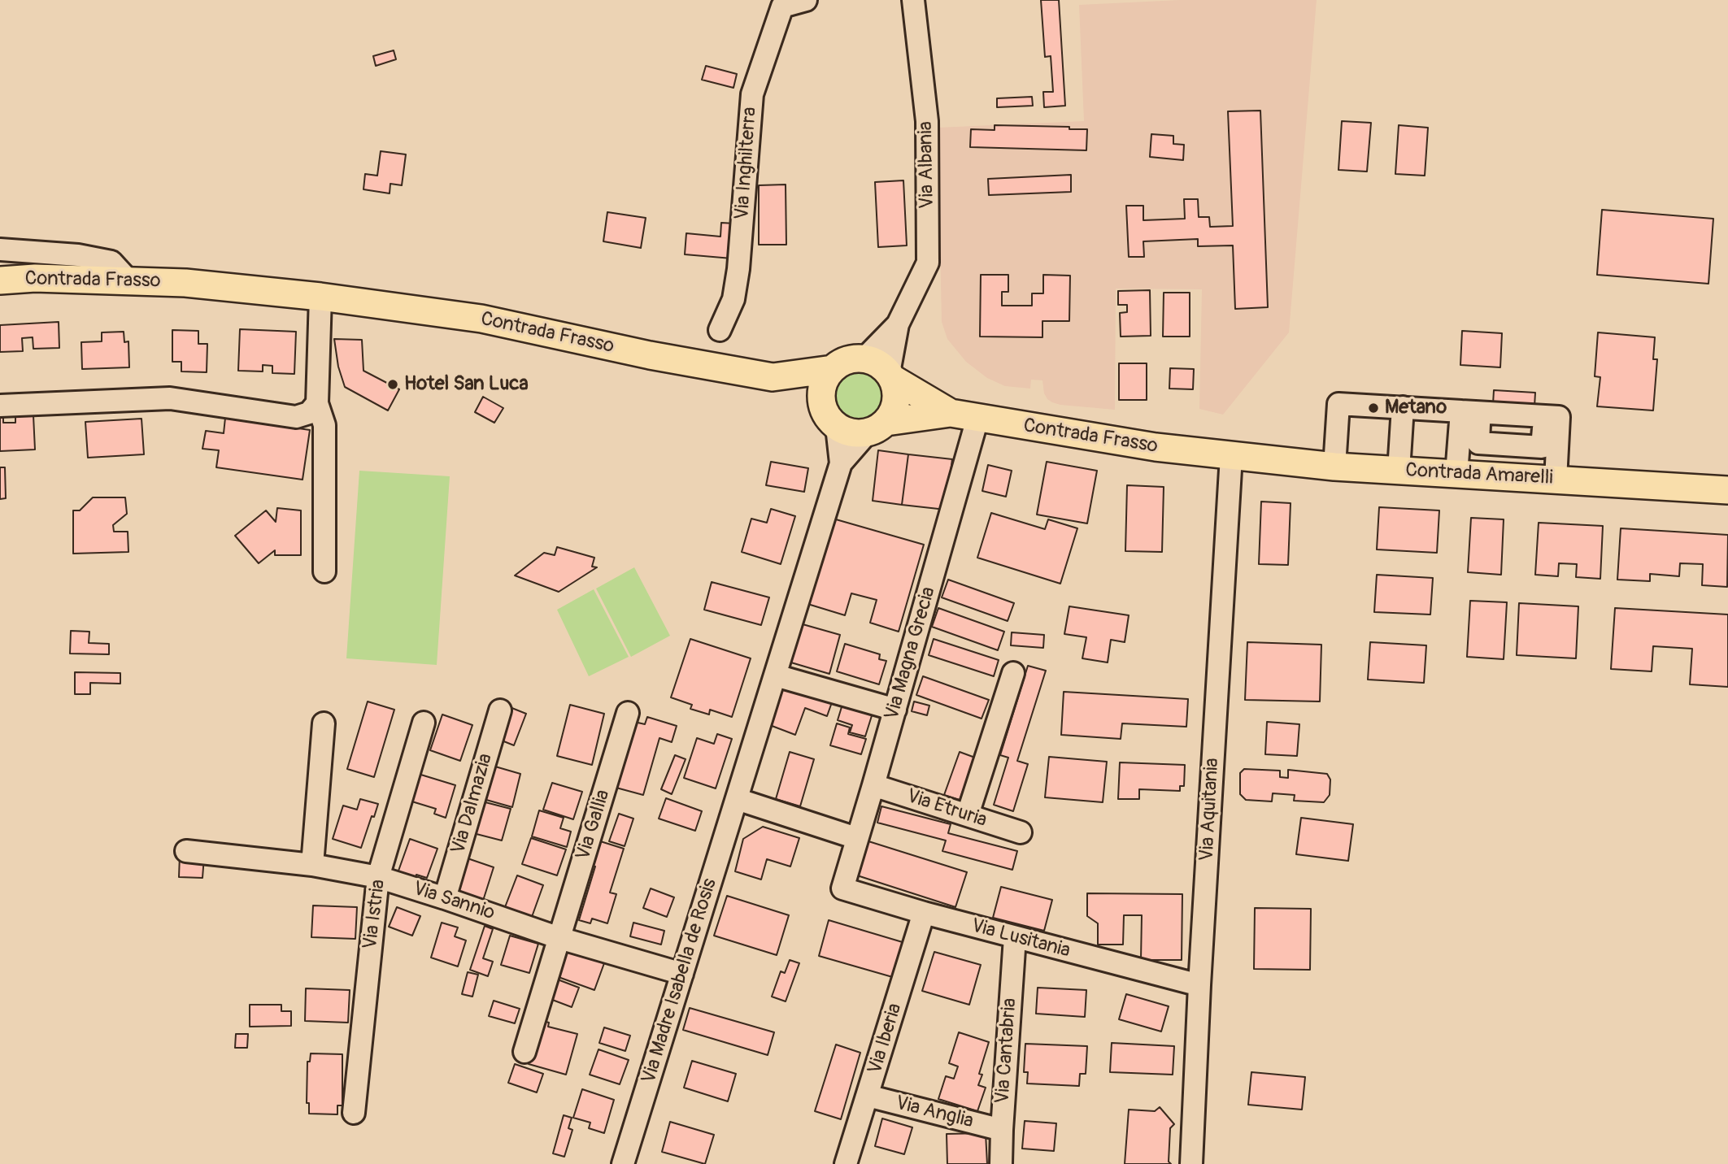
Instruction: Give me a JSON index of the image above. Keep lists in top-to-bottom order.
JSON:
{
  "streets": {
    "main road": ["Contrada Frasso", "Contrada Amarelli"],
    "street": [
      "Via Inghilterra",
      "Via Albania",
      "Via Magna Grecia",
      "Via Dalmazia",
      "Via Etruria",
      "Via Aquitania",
      "Via Gallia",
      "Via Sannio",
      "Via Istria",
      "Via Lusitania",
      "Via Madre Isabella de Rosis",
      "Via Iberia",
      "Via Cantabria",
      "Via Anglia"
    ]
  },
  "crossings": [
    ["Via Albania", "Contrada Frasso"],
    ["Via Albania", "Via Madre Isabella de Rosis"],
    ["Contrada Frasso", "Contrada Amarelli"],
    ["Contrada Frasso", "Via Magna Grecia"],
    ["Contrada Frasso", "Via Aquitania"],
    ["Contrada Frasso", "Via Madre Isabella de Rosis"],
    ["Contrada Amarelli", "Via Aquitania"],
    ["Via Magna Grecia", "Via Etruria"],
    ["Via Magna Grecia", "Via Lusitania"],
    ["Via Dalmazia", "Via Sannio"],
    ["Via Aquitania", "Via Lusitania"],
    ["Via Gallia", "Via Sannio"],
    ["Via Sannio", "Via Istria"],
    ["Via Sannio", "Via Madre Isabella de Rosis"],
    ["Via Lusitania", "Via Iberia"],
    ["Via Lusitania", "Via Cantabria"],
    ["Via Iberia", "Via Anglia"],
    ["Via Cantabria", "Via Anglia"]
  ],
  "places": ["Hotel San Luca", "Metano"]
}
